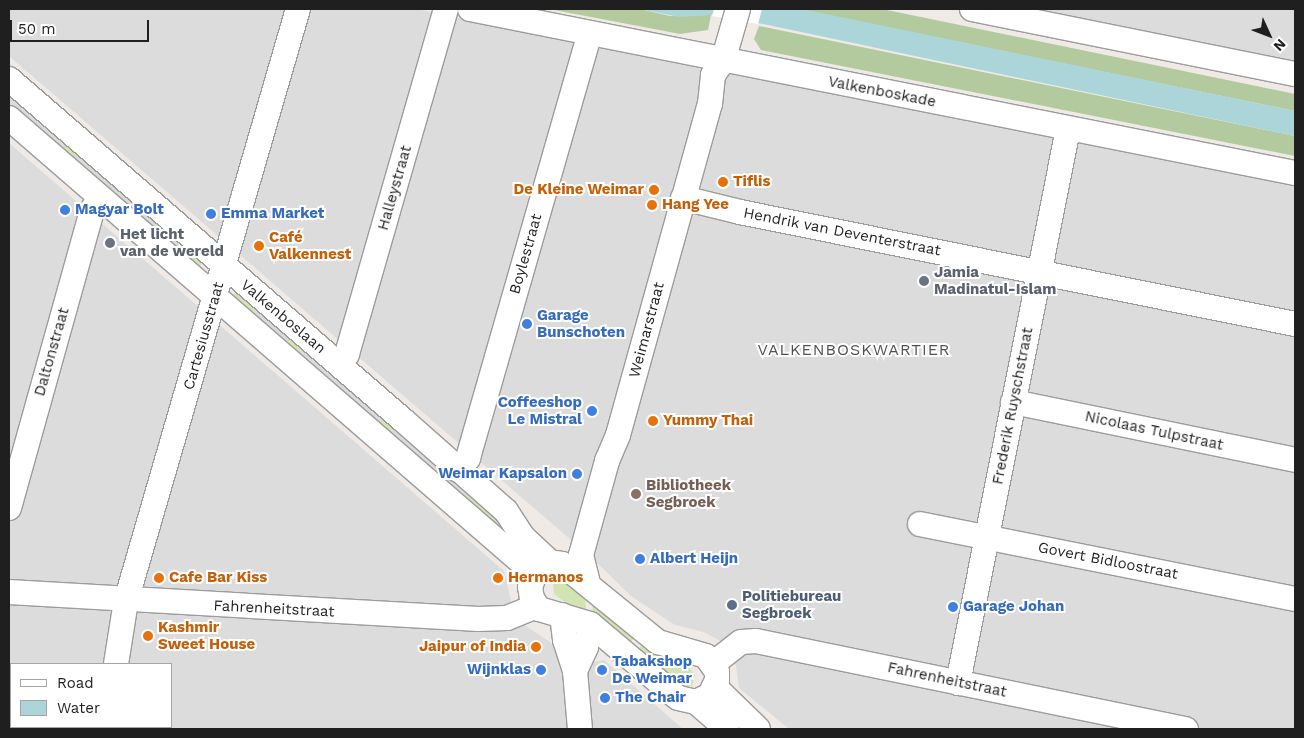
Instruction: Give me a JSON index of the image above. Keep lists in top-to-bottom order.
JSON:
{
  "streets": {
    "street": [
      "Valkenboskade",
      "Halleystraat",
      "Hendrik van Deventerstraat",
      "Boylestraat",
      "Valkenboslaan",
      "Weimarstraat",
      "Cartesiusstraat",
      "Daltonstraat",
      "Frederik Ruyschstraat",
      "Nicolaas Tulpstraat",
      "Govert Bidloostraat",
      "Fahrenheitstraat"
    ]
  },
  "crossings": [
    ["Valkenboskade", "Boylestraat"],
    ["Valkenboskade", "Weimarstraat"],
    ["Valkenboskade", "Frederik Ruyschstraat"],
    ["Halleystraat", "Valkenboslaan"],
    ["Hendrik van Deventerstraat", "Weimarstraat"],
    ["Hendrik van Deventerstraat", "Frederik Ruyschstraat"],
    ["Boylestraat", "Valkenboslaan"],
    ["Valkenboslaan", "Weimarstraat"],
    ["Valkenboslaan", "Cartesiusstraat"],
    ["Valkenboslaan", "Daltonstraat"],
    ["Weimarstraat", "Fahrenheitstraat"],
    ["Cartesiusstraat", "Fahrenheitstraat"],
    ["Frederik Ruyschstraat", "Nicolaas Tulpstraat"],
    ["Frederik Ruyschstraat", "Govert Bidloostraat"],
    ["Frederik Ruyschstraat", "Fahrenheitstraat"]
  ],
  "districts": ["VALKENBOSKWARTIER"],
  "places": [
    "Tiflis",
    "De Kleine Weimar",
    "Hang Yee",
    "Magyar Bolt",
    "Emma Market",
    "Het licht van de wereld",
    "Café Valkennest",
    "Jamia Madinatul-Islam",
    "Garage Bunschoten",
    "Coffeeshop Le Mistral",
    "Yummy Thai",
    "Weimar Kapsalon",
    "Bibliotheek Segbroek",
    "Albert Heijn",
    "Cafe Bar Kiss",
    "Hermanos",
    "Politiebureau Segbroek",
    "Garage Johan",
    "Kashmir Sweet House",
    "Jaipur of India",
    "Wijnklas",
    "Tabakshop De Weimar",
    "The Chair"
  ],
  "legend": ["Road", "Water"],
  "scale_bar": "50 m",
  "north": "bottom right"
}
